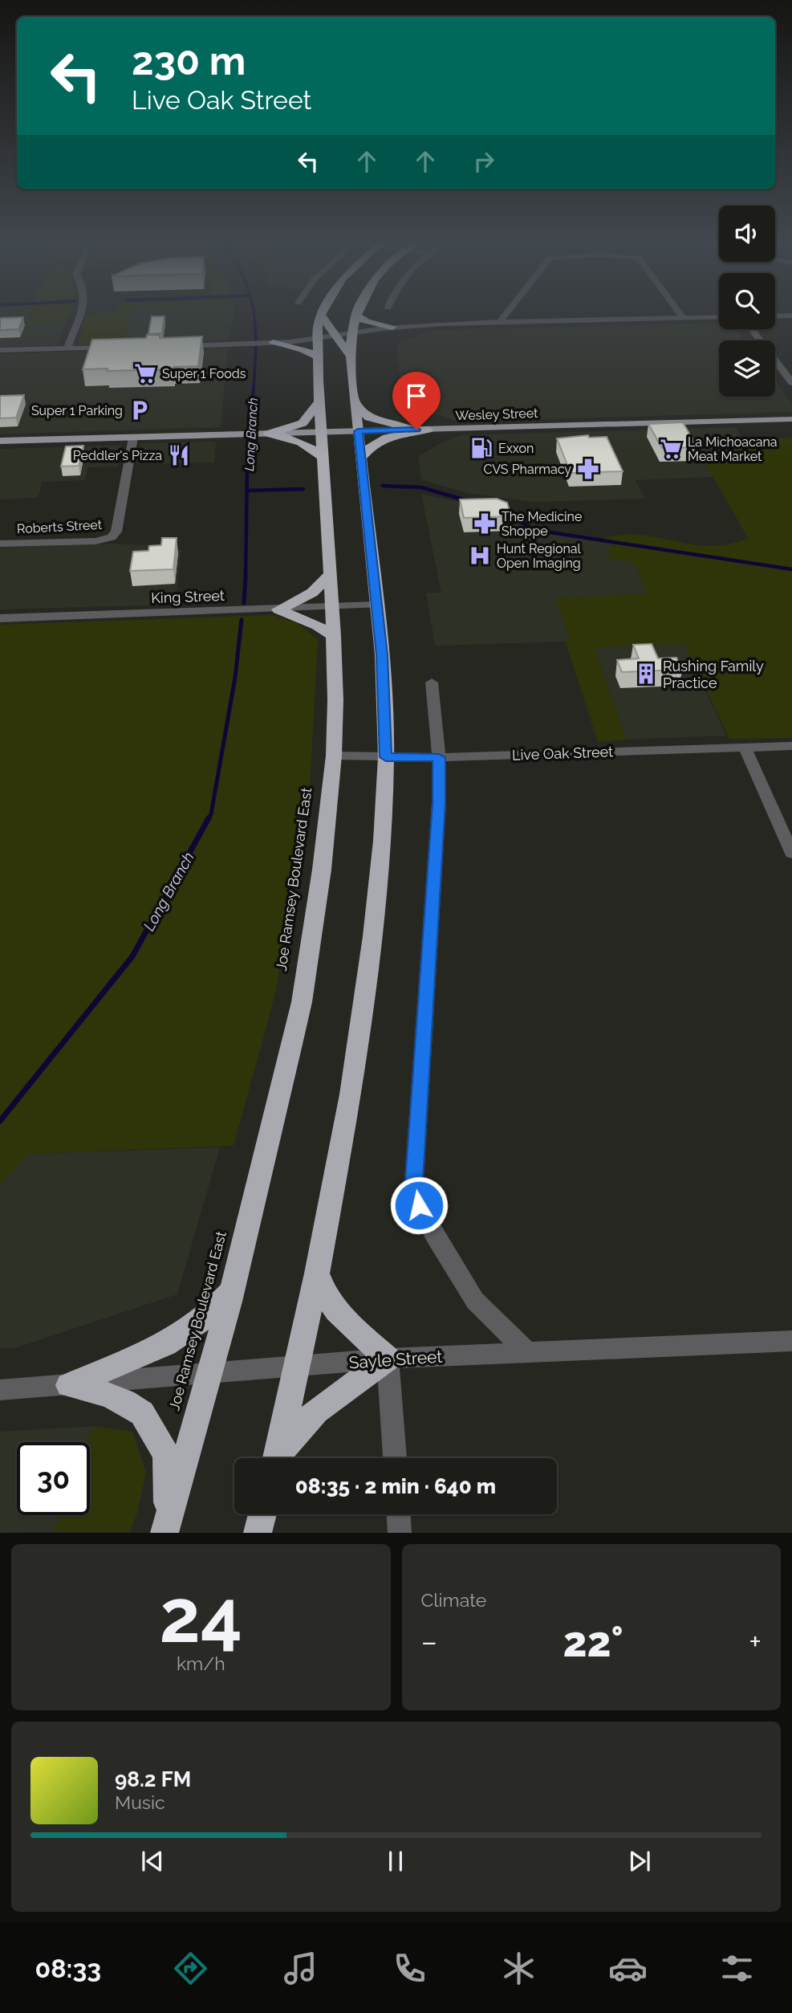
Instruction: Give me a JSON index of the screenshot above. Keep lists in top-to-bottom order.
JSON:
{
  "streets": {
    "highway": ["Joe Ramsey Boulevard East"],
    "main road": ["Wesley Street"],
    "street": [
      "Roberts Street",
      "King Street",
      "Live Oak Street",
      "Sayle Street"
    ]
  },
  "crossings": [
    ["Wesley Street", "Roberts Street"],
    ["Wesley Street", "Joe Ramsey Boulevard East"],
    ["King Street", "Joe Ramsey Boulevard East"],
    ["Live Oak Street", "Joe Ramsey Boulevard East"],
    ["Joe Ramsey Boulevard East", "Sayle Street"]
  ],
  "water": ["Long Branch"],
  "places": {
    "supermarket": ["Super 1 Foods", "La Michoacana Meat Market"],
    "parking": ["Super 1 Parking"],
    "fuel station": ["Exxon"],
    "restaurant": ["Peddler's Pizza"],
    "pharmacy": ["CVS Pharmacy", "The Medicine Shoppe"],
    "hospital": ["Hunt Regional Open Imaging"],
    "building": ["Rushing Family Practice"]
  },
  "page": {
    "turn": ["230 m", "Live Oak Street"],
    "limit": "30",
    "trip": "08:35 · 2 min · 640 m",
    "tile": [
      ["24", "km/h"],
      "Climate"
    ],
    "heat": ["−", "22°", "+"],
    "song": ["98.2 FM", "Music"],
    "tabs": "08:33"
  }
}
